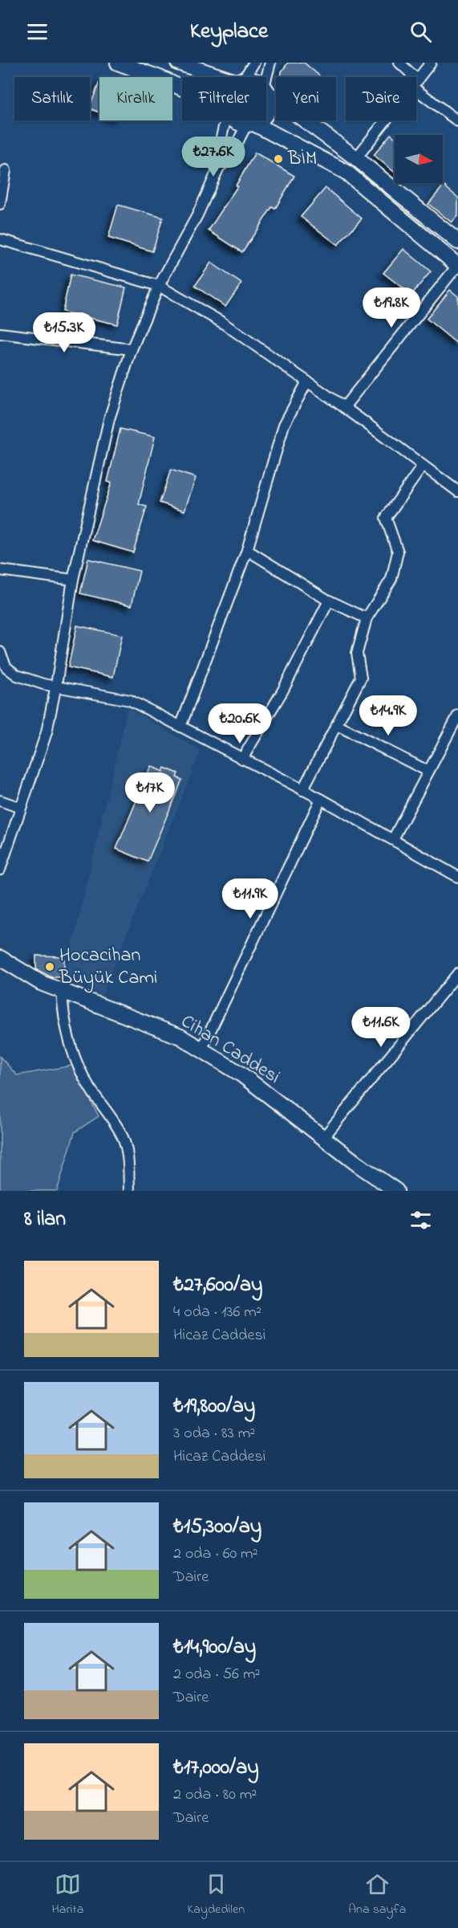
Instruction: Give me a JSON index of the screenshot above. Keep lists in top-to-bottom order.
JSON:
{
  "streets": {
    "main road": ["Cihan Caddesi"]
  },
  "places": ["BİM", "Hocacihan Büyük Cami"],
  "north": "right",
  "page": {
    "header": "Keyplace",
    "chip": [
      "Satılık",
      "Kiralık",
      "Filtreler",
      "Yeni",
      "Daire"
    ],
    "price": [
      "₺27.6K",
      "₺19.8K",
      "₺15.3K",
      "₺14.9K",
      "₺20.6K",
      "₺17K",
      "₺11.9K",
      "₺11.6K"
    ],
    "heading": "8 ilan",
    "list": [
      {
        "name": "₺27,600/ay",
        "note": "4 oda · 136 m² · Hicaz Caddesi"
      },
      {
        "name": "₺19,800/ay",
        "note": "3 oda · 83 m² · Hicaz Caddesi"
      },
      {
        "name": "₺15,300/ay",
        "note": "2 oda · 60 m² · Daire"
      },
      {
        "name": "₺14,900/ay",
        "note": "2 oda · 56 m² · Daire"
      },
      {
        "name": "₺17,000/ay",
        "note": "2 oda · 80 m² · Daire"
      }
    ],
    "tabs": ["Harita", "Kaydedilen", "Ana sayfa"]
  }
}
